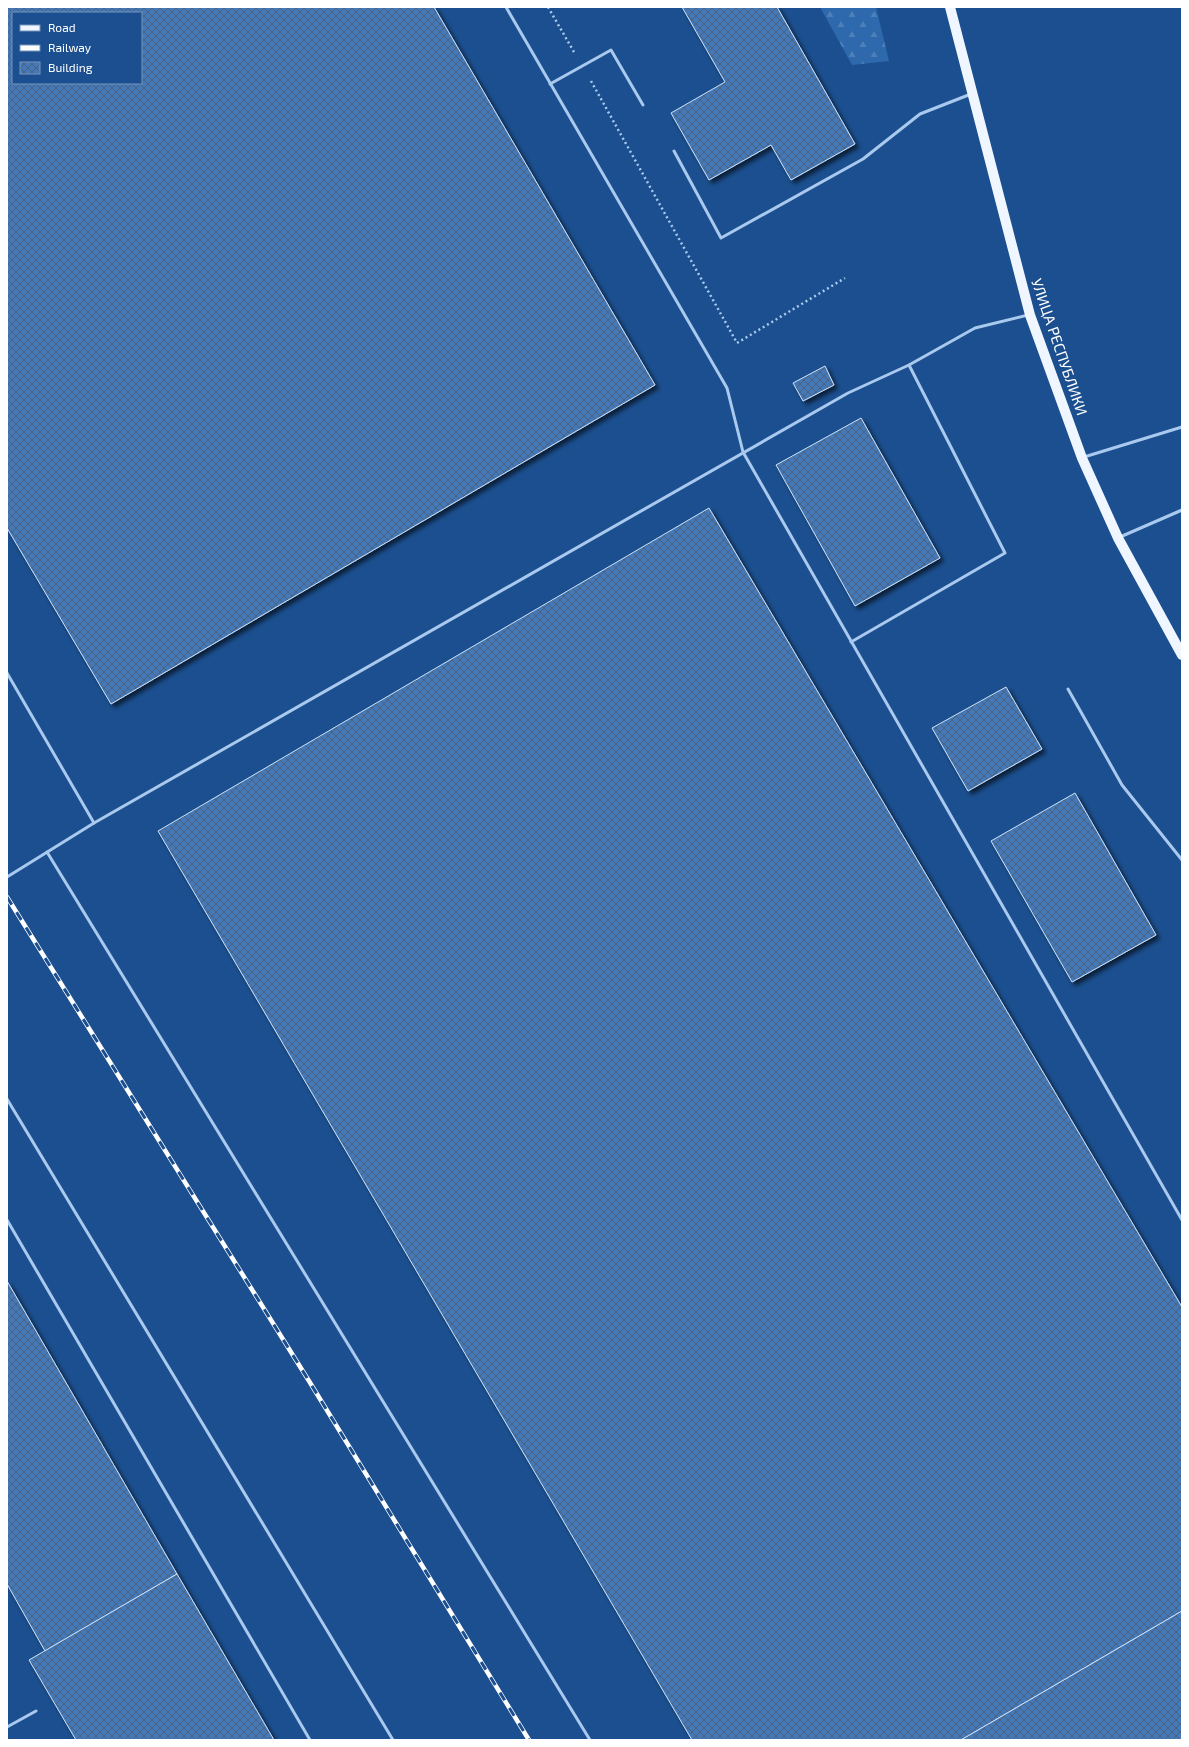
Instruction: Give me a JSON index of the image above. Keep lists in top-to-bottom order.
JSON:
{
  "streets": {
    "main road": ["УЛИЦА РЕСПУБЛИКИ"]
  },
  "legend": ["Road", "Railway", "Building"]
}
